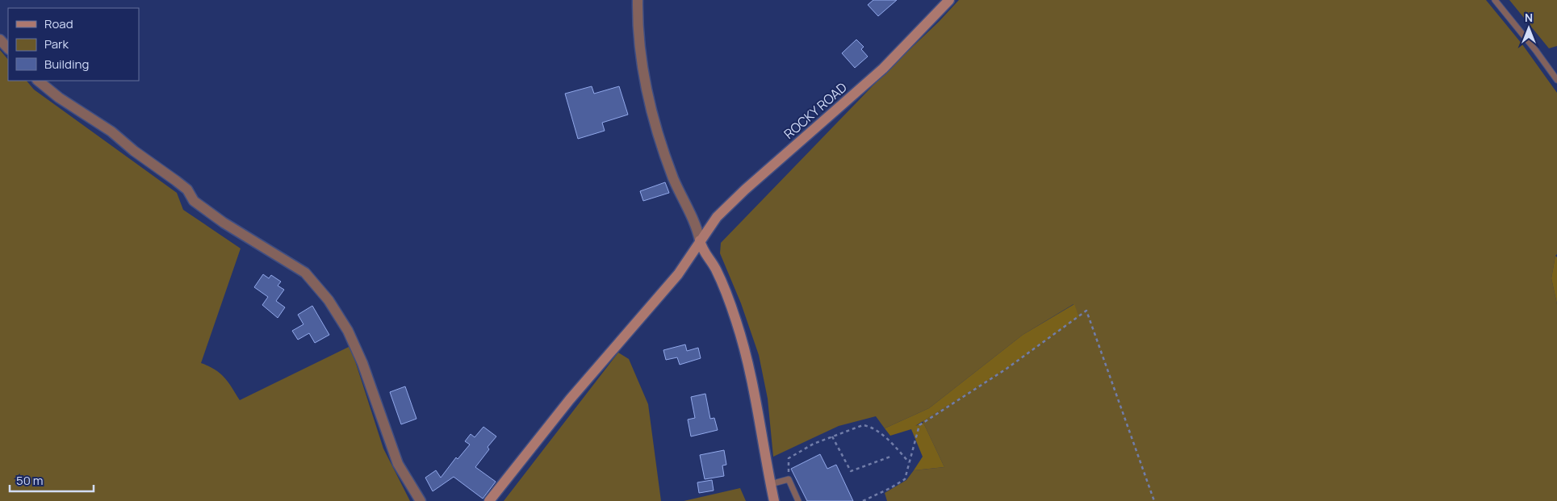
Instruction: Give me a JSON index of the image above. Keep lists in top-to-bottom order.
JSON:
{
  "streets": {
    "street": ["ROCKY ROAD"]
  },
  "legend": ["Road", "Park", "Building"],
  "scale_bar": "50 m",
  "north": "top"
}
